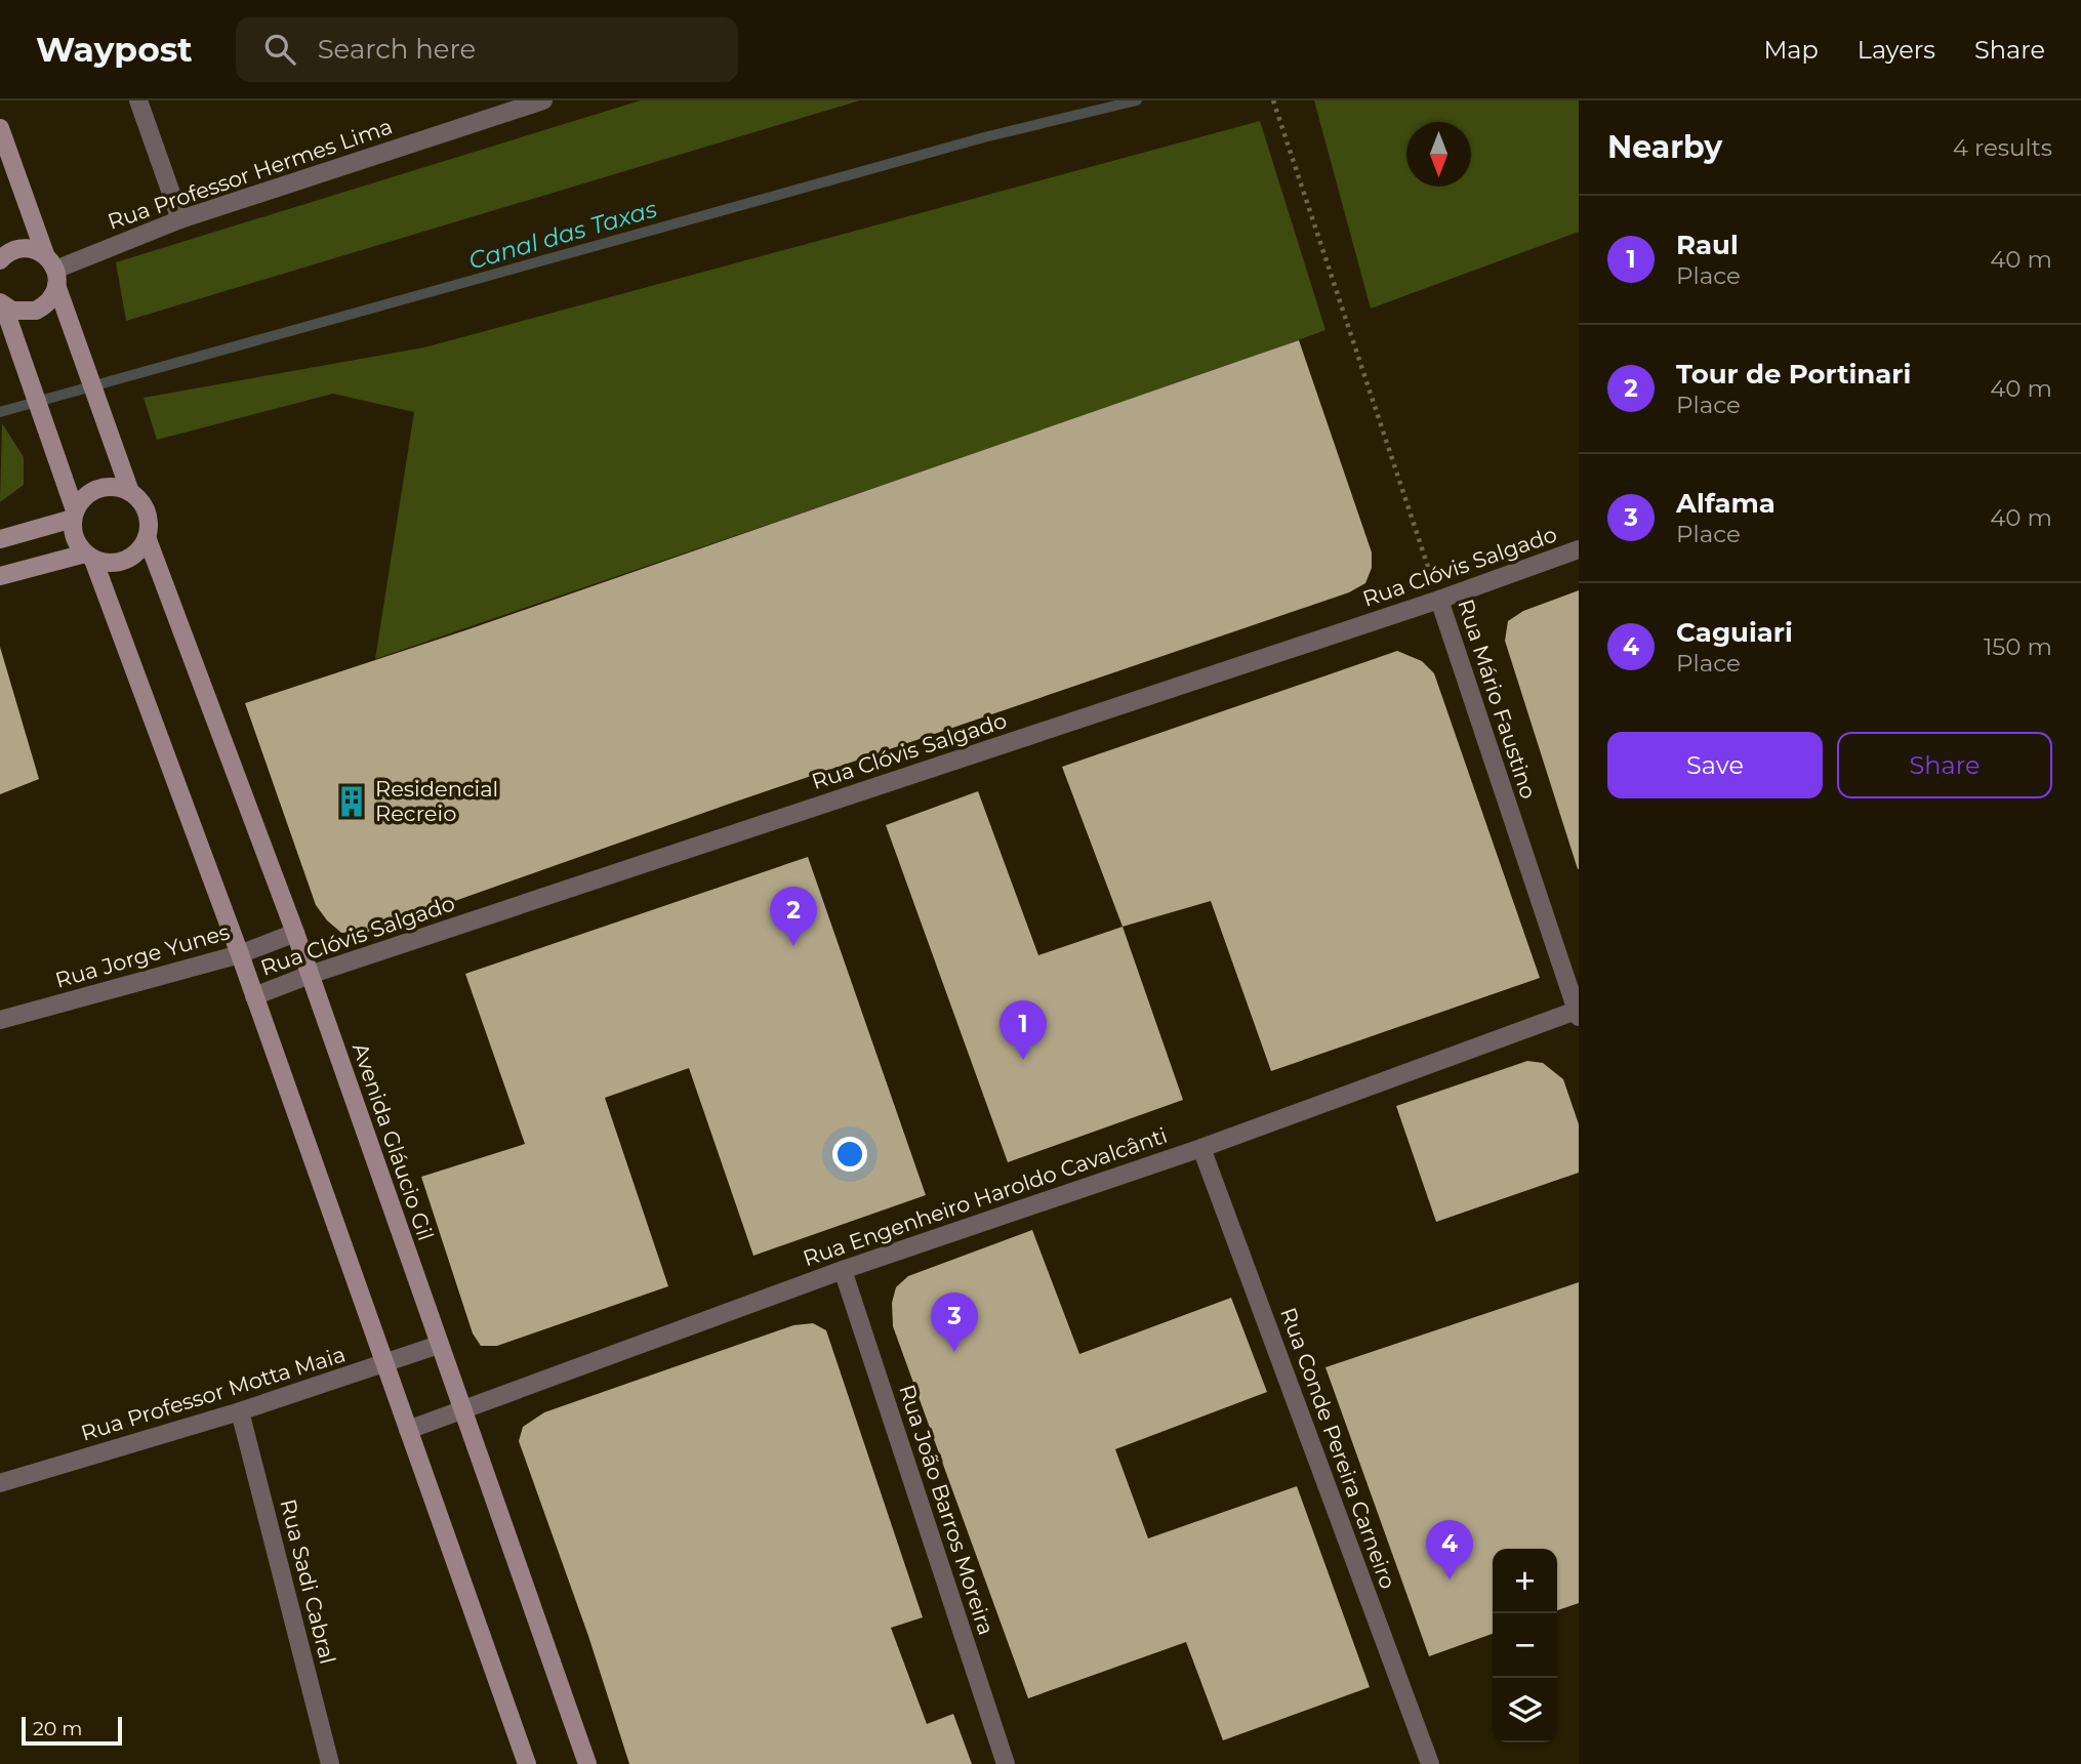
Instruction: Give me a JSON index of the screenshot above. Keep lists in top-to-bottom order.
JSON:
{
  "streets": {
    "street": [
      "Rua Professor Hermes Lima",
      "Rua Clóvis Salgado",
      "Rua Mário Faustino",
      "Rua Jorge Yunes",
      "Avenida Gláucio Gil",
      "Rua Engenheiro Haroldo Cavalcânti",
      "Rua Professor Motta Maia",
      "Rua Conde Pereira Carneiro",
      "Rua João Barros Moreira",
      "Rua Sadi Cabral"
    ]
  },
  "crossings": [
    ["Rua Clóvis Salgado", "Rua Mário Faustino"],
    ["Rua Clóvis Salgado", "Avenida Gláucio Gil"],
    ["Rua Mário Faustino", "Rua Engenheiro Haroldo Cavalcânti"],
    ["Rua Jorge Yunes", "Avenida Gláucio Gil"],
    ["Avenida Gláucio Gil", "Rua Engenheiro Haroldo Cavalcânti"],
    ["Avenida Gláucio Gil", "Rua Professor Motta Maia"],
    ["Rua Engenheiro Haroldo Cavalcânti", "Rua Conde Pereira Carneiro"],
    ["Rua Engenheiro Haroldo Cavalcânti", "Rua João Barros Moreira"],
    ["Rua Professor Motta Maia", "Rua Sadi Cabral"]
  ],
  "water": ["Canal das Taxas"],
  "places": {
    "building": ["Residencial Recreio"]
  },
  "scale_bar": "20 m",
  "north": "bottom",
  "page": {
    "header": "Waypost",
    "search": "Search here",
    "nav": ["Map", "Layers", "Share"],
    "heading": ["Nearby", "4 results"],
    "list": [
      {
        "mark": "1",
        "name": "Raul",
        "note": "Place",
        "value": "40 m"
      },
      {
        "mark": "2",
        "name": "Tour de Portinari",
        "note": "Place",
        "value": "40 m"
      },
      {
        "mark": "3",
        "name": "Alfama",
        "note": "Place",
        "value": "40 m"
      },
      {
        "mark": "4",
        "name": "Caguiari",
        "note": "Place",
        "value": "150 m"
      }
    ],
    "buttons": ["Save", "Share"],
    "pins": [
      "2",
      "1",
      "3",
      "4"
    ],
    "map_buttons": ["+", "−"],
    "scale": "20 m"
  }
}
